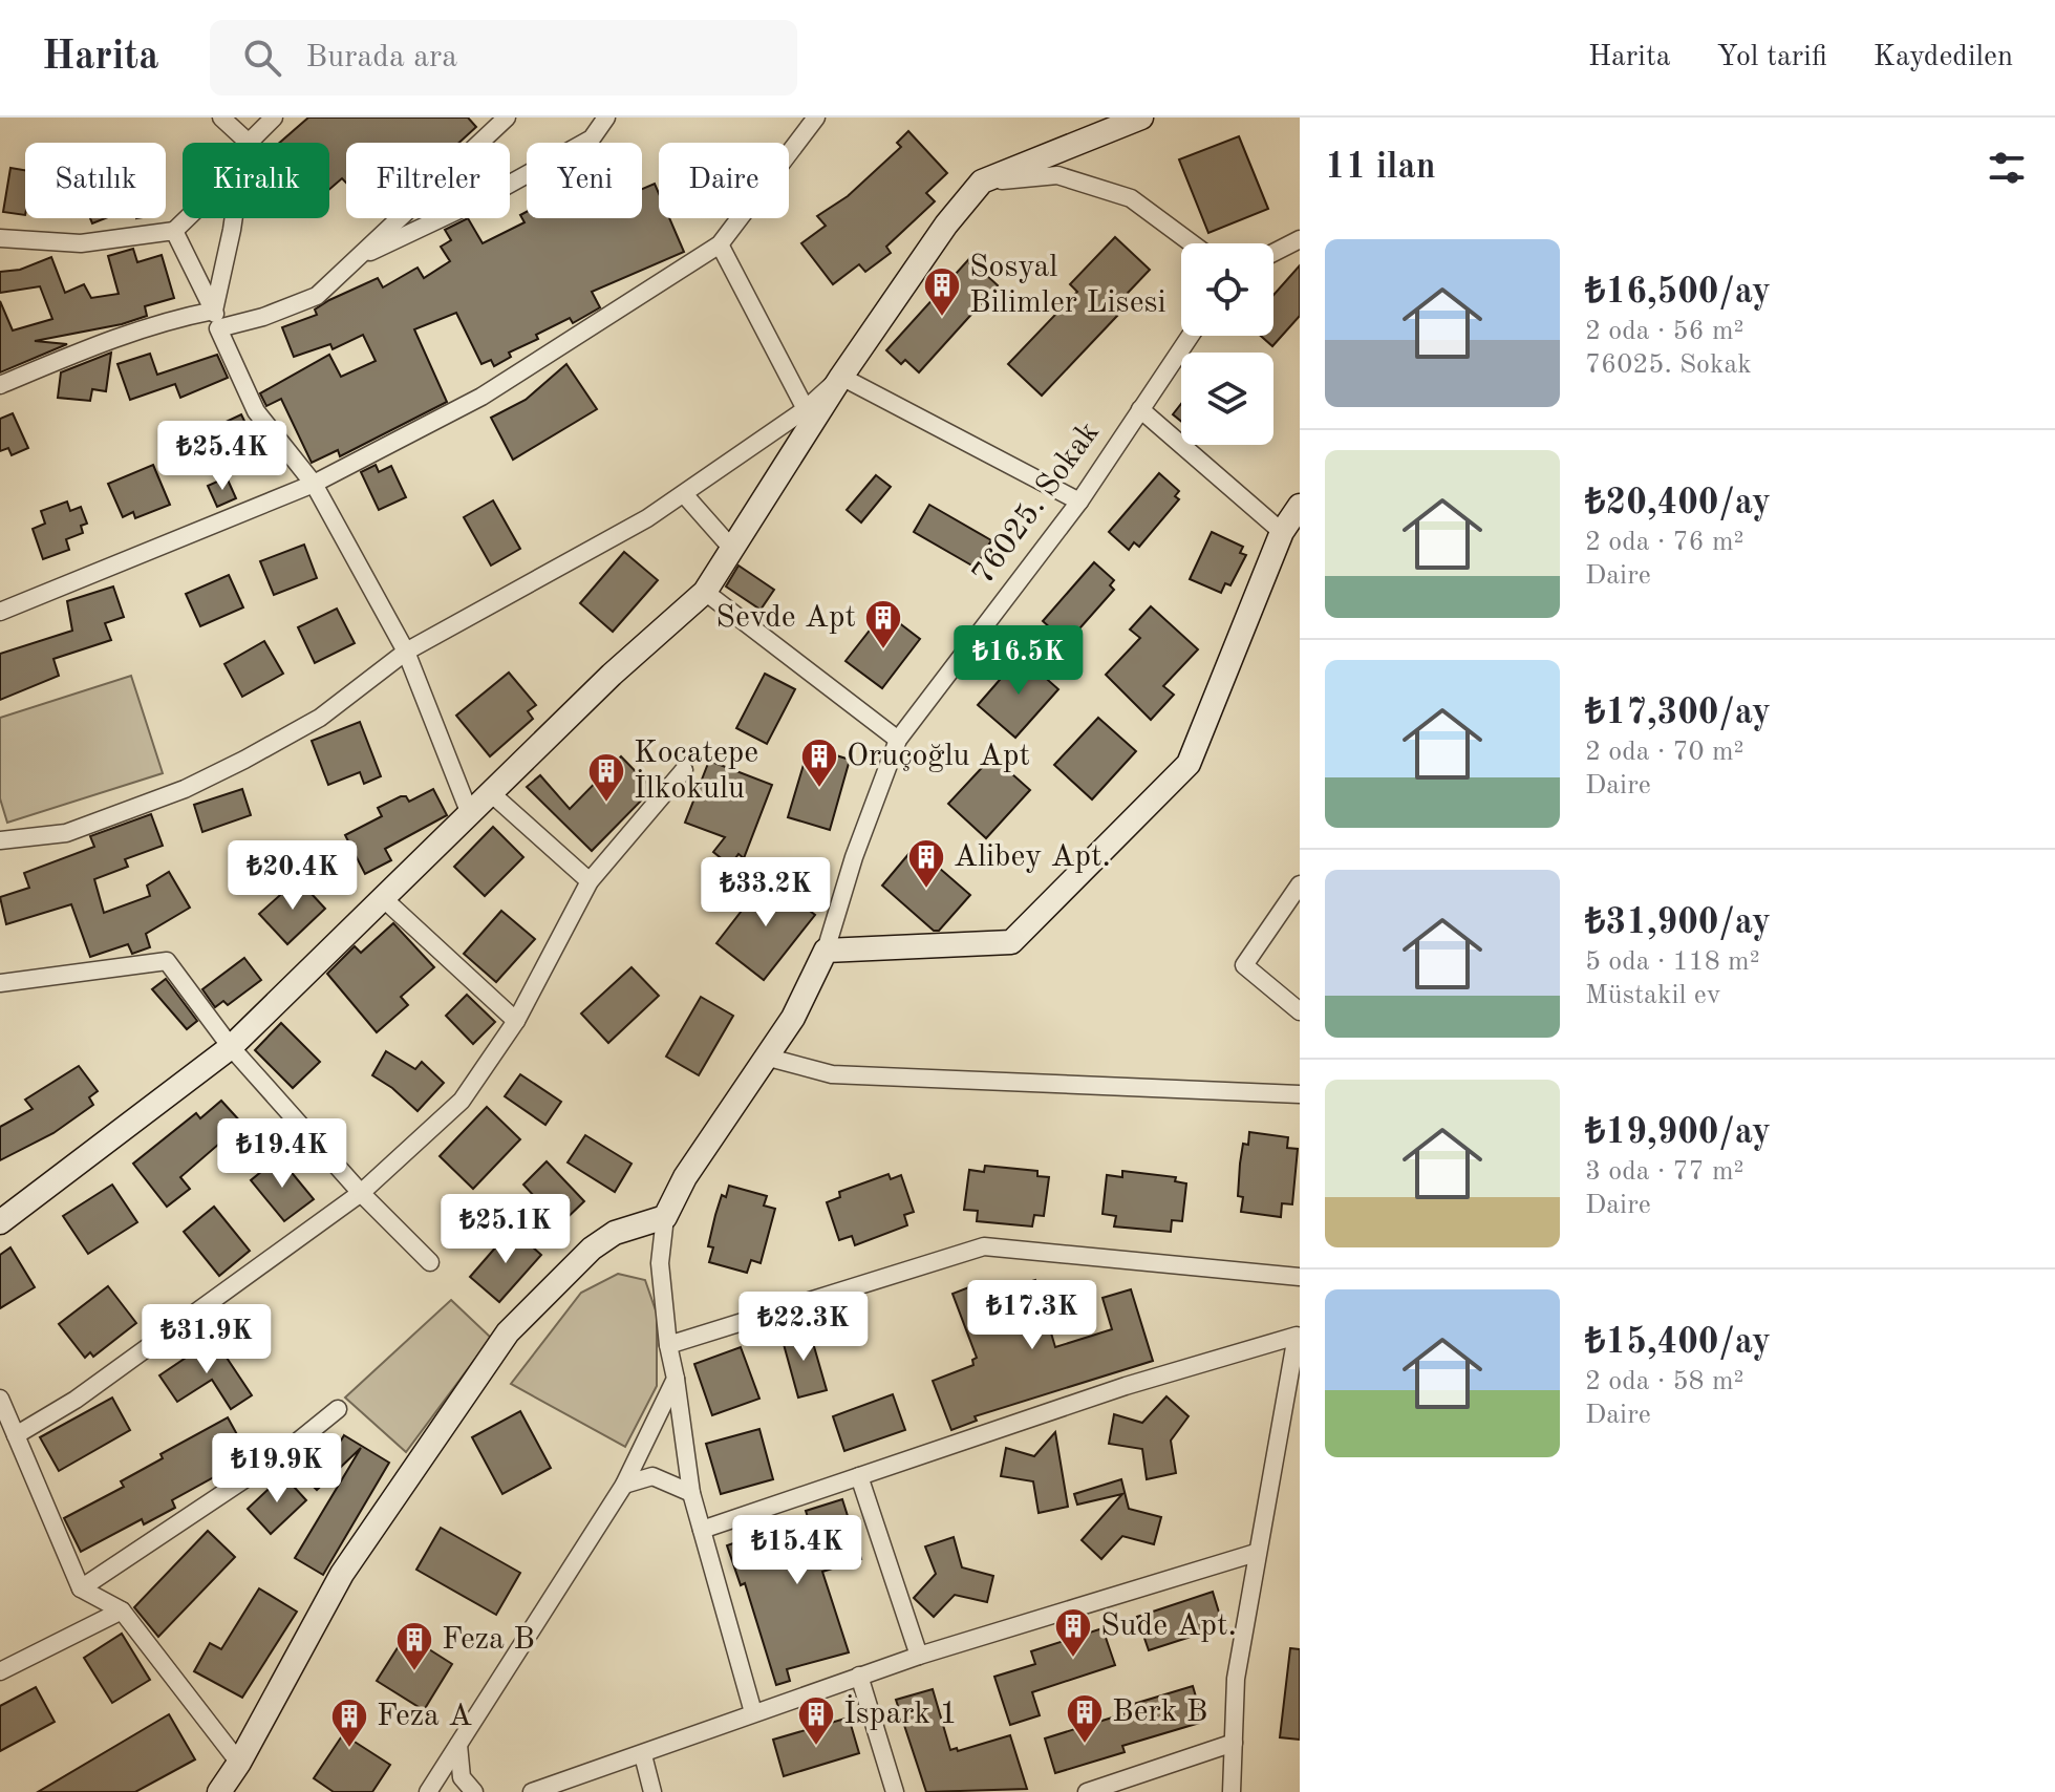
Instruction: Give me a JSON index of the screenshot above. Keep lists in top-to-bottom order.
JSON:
{
  "streets": {
    "street": ["76025. Sokak"]
  },
  "places": {
    "building": [
      "Sosyal Bilimler Lisesi",
      "Sevde Apt",
      "Oruçoğlu Apt",
      "Kocatepe İlkokulu",
      "Alibey Apt.",
      "Sude Apt.",
      "Feza B",
      "Berk B",
      "İspark 1",
      "Feza A"
    ]
  },
  "page": {
    "header": "Harita",
    "search": "Burada ara",
    "nav": ["Harita", "Yol tarifi", "Kaydedilen"],
    "heading": "11 ilan",
    "chip": [
      "Satılık",
      "Kiralık",
      "Filtreler",
      "Yeni",
      "Daire"
    ],
    "list": [
      {
        "name": "₺16,500/ay",
        "note": "2 oda · 56 m² · 76025. Sokak"
      },
      {
        "name": "₺20,400/ay",
        "note": "2 oda · 76 m² · Daire"
      },
      {
        "name": "₺17,300/ay",
        "note": "2 oda · 70 m² · Daire"
      },
      {
        "name": "₺31,900/ay",
        "note": "5 oda · 118 m² · Müstakil ev"
      },
      {
        "name": "₺19,900/ay",
        "note": "3 oda · 77 m² · Daire"
      },
      {
        "name": "₺15,400/ay",
        "note": "2 oda · 58 m² · Daire"
      }
    ],
    "price": [
      "₺25.4K",
      "₺16.5K",
      "₺20.4K",
      "₺33.2K",
      "₺19.4K",
      "₺25.1K",
      "₺17.3K",
      "₺22.3K",
      "₺31.9K",
      "₺19.9K",
      "₺15.4K"
    ]
  }
}
